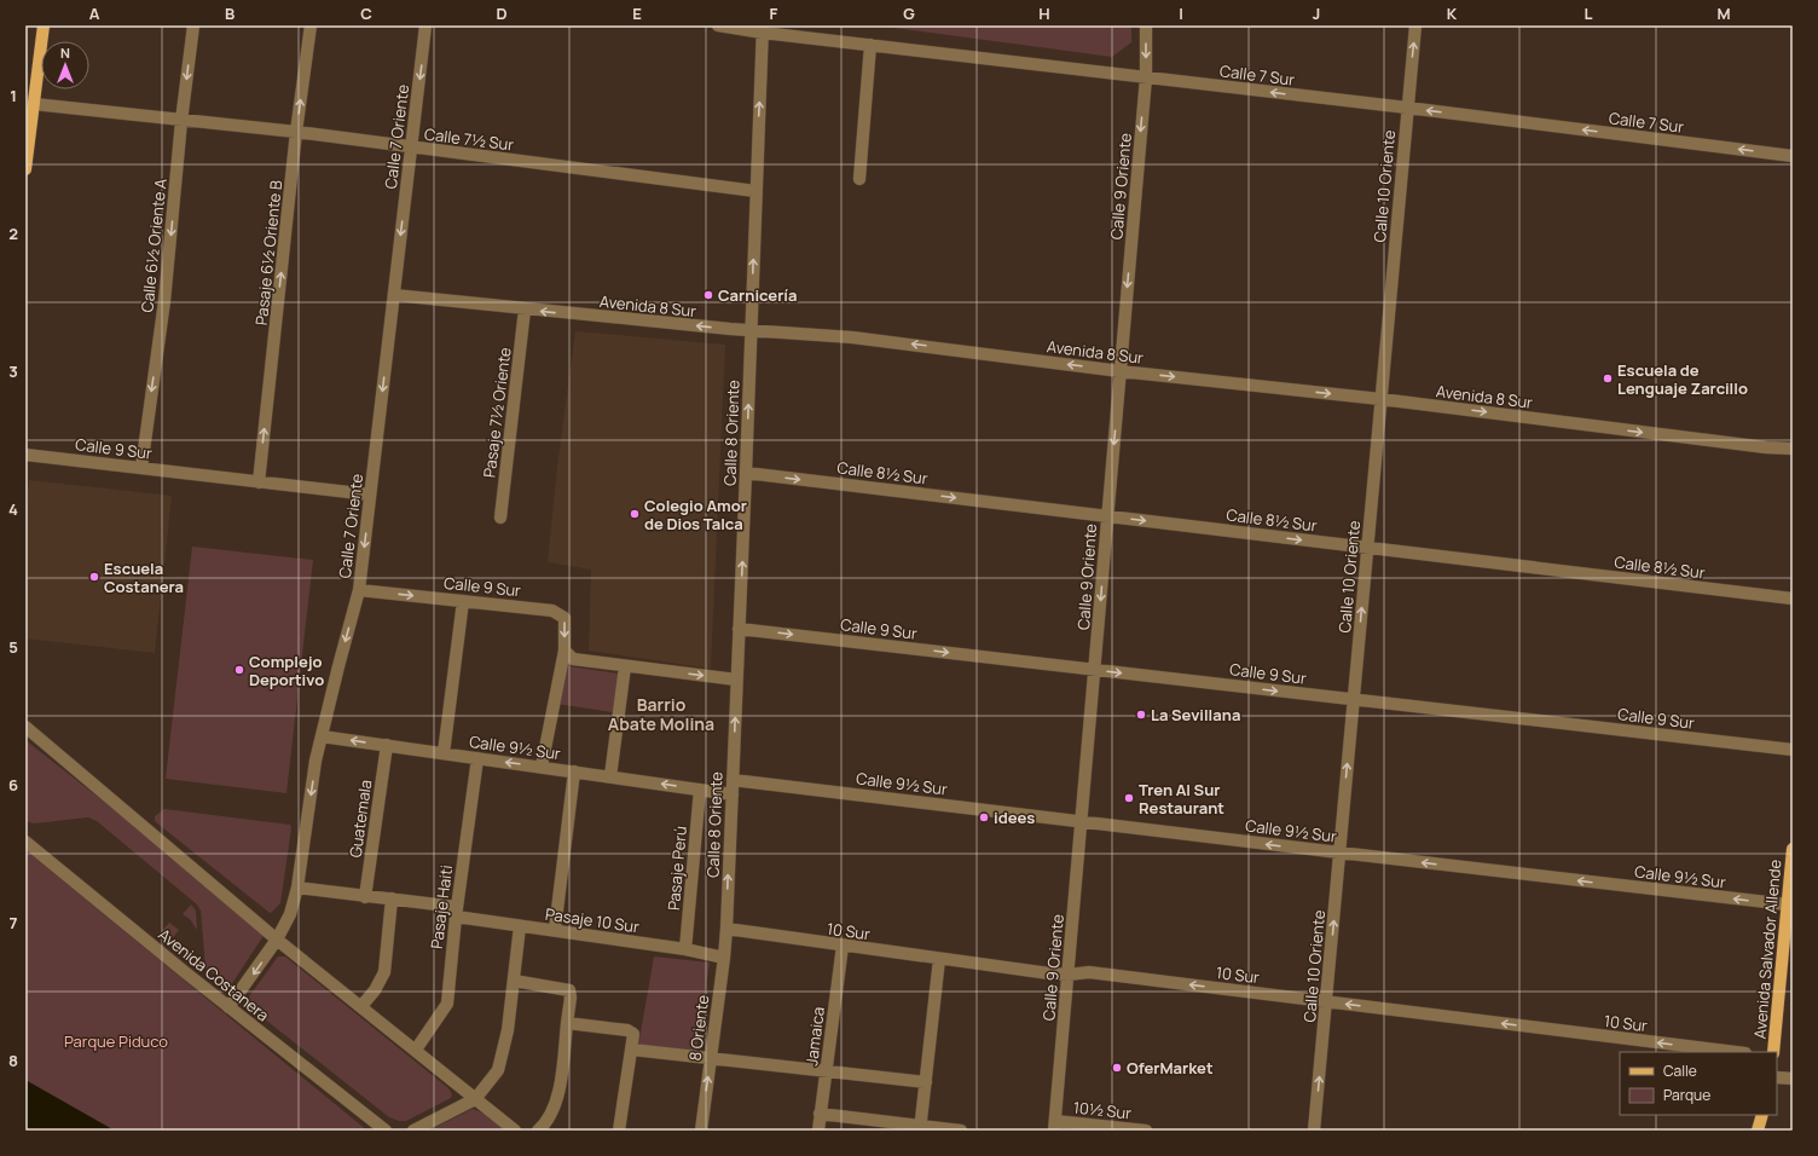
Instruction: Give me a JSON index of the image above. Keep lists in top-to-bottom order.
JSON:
{
  "streets": {
    "main road": ["Avenida Salvador Allende"],
    "street": [
      "Calle 7 Sur",
      "Calle 7 Oriente",
      "Calle 7½ Sur",
      "Calle 9 Oriente",
      "Calle 10 Oriente",
      "Calle 6½ Oriente A",
      "Pasaje 6½ Oriente B",
      "Avenida 8 Sur",
      "Pasaje 7½ Oriente",
      "Calle 8 Oriente",
      "Calle 9 Sur",
      "Calle 8½ Sur",
      "Calle 9½ Sur",
      "Guatemala",
      "Pasaje Perú",
      "Pasaje Haiti",
      "Pasaje 10 Sur",
      "10 Sur",
      "Avenida Costanera",
      "8 Oriente",
      "Jamaica",
      "10½ Sur"
    ]
  },
  "crossings": [
    ["Calle 7 Sur", "Calle 9 Oriente"],
    ["Calle 7 Sur", "Calle 10 Oriente"],
    ["Calle 7 Sur", "Calle 8 Oriente"],
    ["Calle 7 Oriente", "Calle 7½ Sur"],
    ["Calle 7 Oriente", "Avenida 8 Sur"],
    ["Calle 7 Oriente", "Calle 9 Sur"],
    ["Calle 7 Oriente", "Calle 9½ Sur"],
    ["Calle 7 Oriente", "Pasaje 10 Sur"],
    ["Calle 7 Oriente", "Avenida Costanera"],
    ["Calle 7½ Sur", "Calle 6½ Oriente A"],
    ["Calle 7½ Sur", "Pasaje 6½ Oriente B"],
    ["Calle 7½ Sur", "Calle 8 Oriente"],
    ["Calle 9 Oriente", "Avenida 8 Sur"],
    ["Calle 9 Oriente", "Calle 9 Sur"],
    ["Calle 9 Oriente", "Calle 8½ Sur"],
    ["Calle 9 Oriente", "Calle 9½ Sur"],
    ["Calle 9 Oriente", "10 Sur"],
    ["Calle 9 Oriente", "10½ Sur"],
    ["Calle 10 Oriente", "Avenida 8 Sur"],
    ["Calle 10 Oriente", "Calle 9 Sur"],
    ["Calle 10 Oriente", "Calle 8½ Sur"],
    ["Calle 10 Oriente", "Calle 9½ Sur"],
    ["Calle 10 Oriente", "10 Sur"],
    ["Calle 6½ Oriente A", "Calle 9 Sur"],
    ["Pasaje 6½ Oriente B", "Calle 9 Sur"],
    ["Avenida 8 Sur", "Pasaje 7½ Oriente"],
    ["Avenida 8 Sur", "Calle 8 Oriente"],
    ["Calle 8 Oriente", "Calle 9 Sur"],
    ["Calle 8 Oriente", "Calle 8½ Sur"],
    ["Calle 8 Oriente", "Calle 9½ Sur"],
    ["Calle 8 Oriente", "10 Sur"],
    ["Calle 8 Oriente", "8 Oriente"],
    ["Calle 9½ Sur", "Guatemala"],
    ["Calle 9½ Sur", "Pasaje Perú"],
    ["Calle 9½ Sur", "Pasaje Haiti"],
    ["Calle 9½ Sur", "Avenida Salvador Allende"],
    ["Guatemala", "Pasaje 10 Sur"],
    ["Pasaje Perú", "Pasaje 10 Sur"],
    ["Pasaje Haiti", "Pasaje 10 Sur"],
    ["Pasaje 10 Sur", "8 Oriente"],
    ["10 Sur", "8 Oriente"],
    ["10 Sur", "Jamaica"]
  ],
  "one_way": [
    "Calle 7 Sur",
    "Calle 7 Oriente",
    "Calle 9 Oriente",
    "Calle 10 Oriente",
    "Calle 6½ Oriente A",
    "Pasaje 6½ Oriente B",
    "Calle 8 Oriente",
    "Calle 9 Sur",
    "Calle 8½ Sur",
    "Calle 9½ Sur",
    "10 Sur"
  ],
  "districts": ["Barrio Abate Molina"],
  "parks": ["Parque Piduco"],
  "places": [
    "Carnicería",
    "Escuela de Lenguaje Zarcillo",
    "Colegio Amor de Dios Talca",
    "Escuela Costanera",
    "Complejo Deportivo",
    "La Sevillana",
    "Tren Al Sur Restaurant",
    "idees",
    "OferMarket"
  ],
  "legend": ["Calle", "Parque"],
  "north": "top",
  "grid": {
    "columns": [
      "A",
      "B",
      "C",
      "D",
      "E",
      "F",
      "G",
      "H",
      "I",
      "J",
      "K",
      "L",
      "M"
    ],
    "rows": [
      "1",
      "2",
      "3",
      "4",
      "5",
      "6",
      "7",
      "8"
    ]
  }
}
